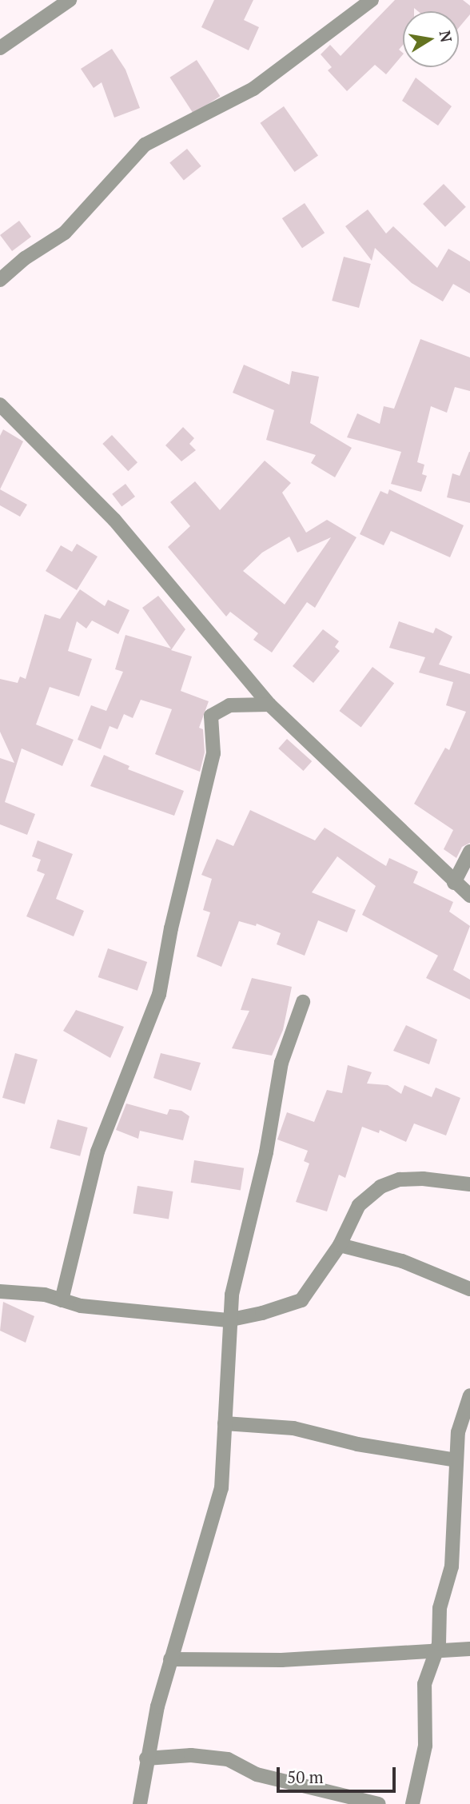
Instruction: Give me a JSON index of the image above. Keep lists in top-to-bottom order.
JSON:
{
  "scale_bar": "50 m",
  "north": "right"
}
